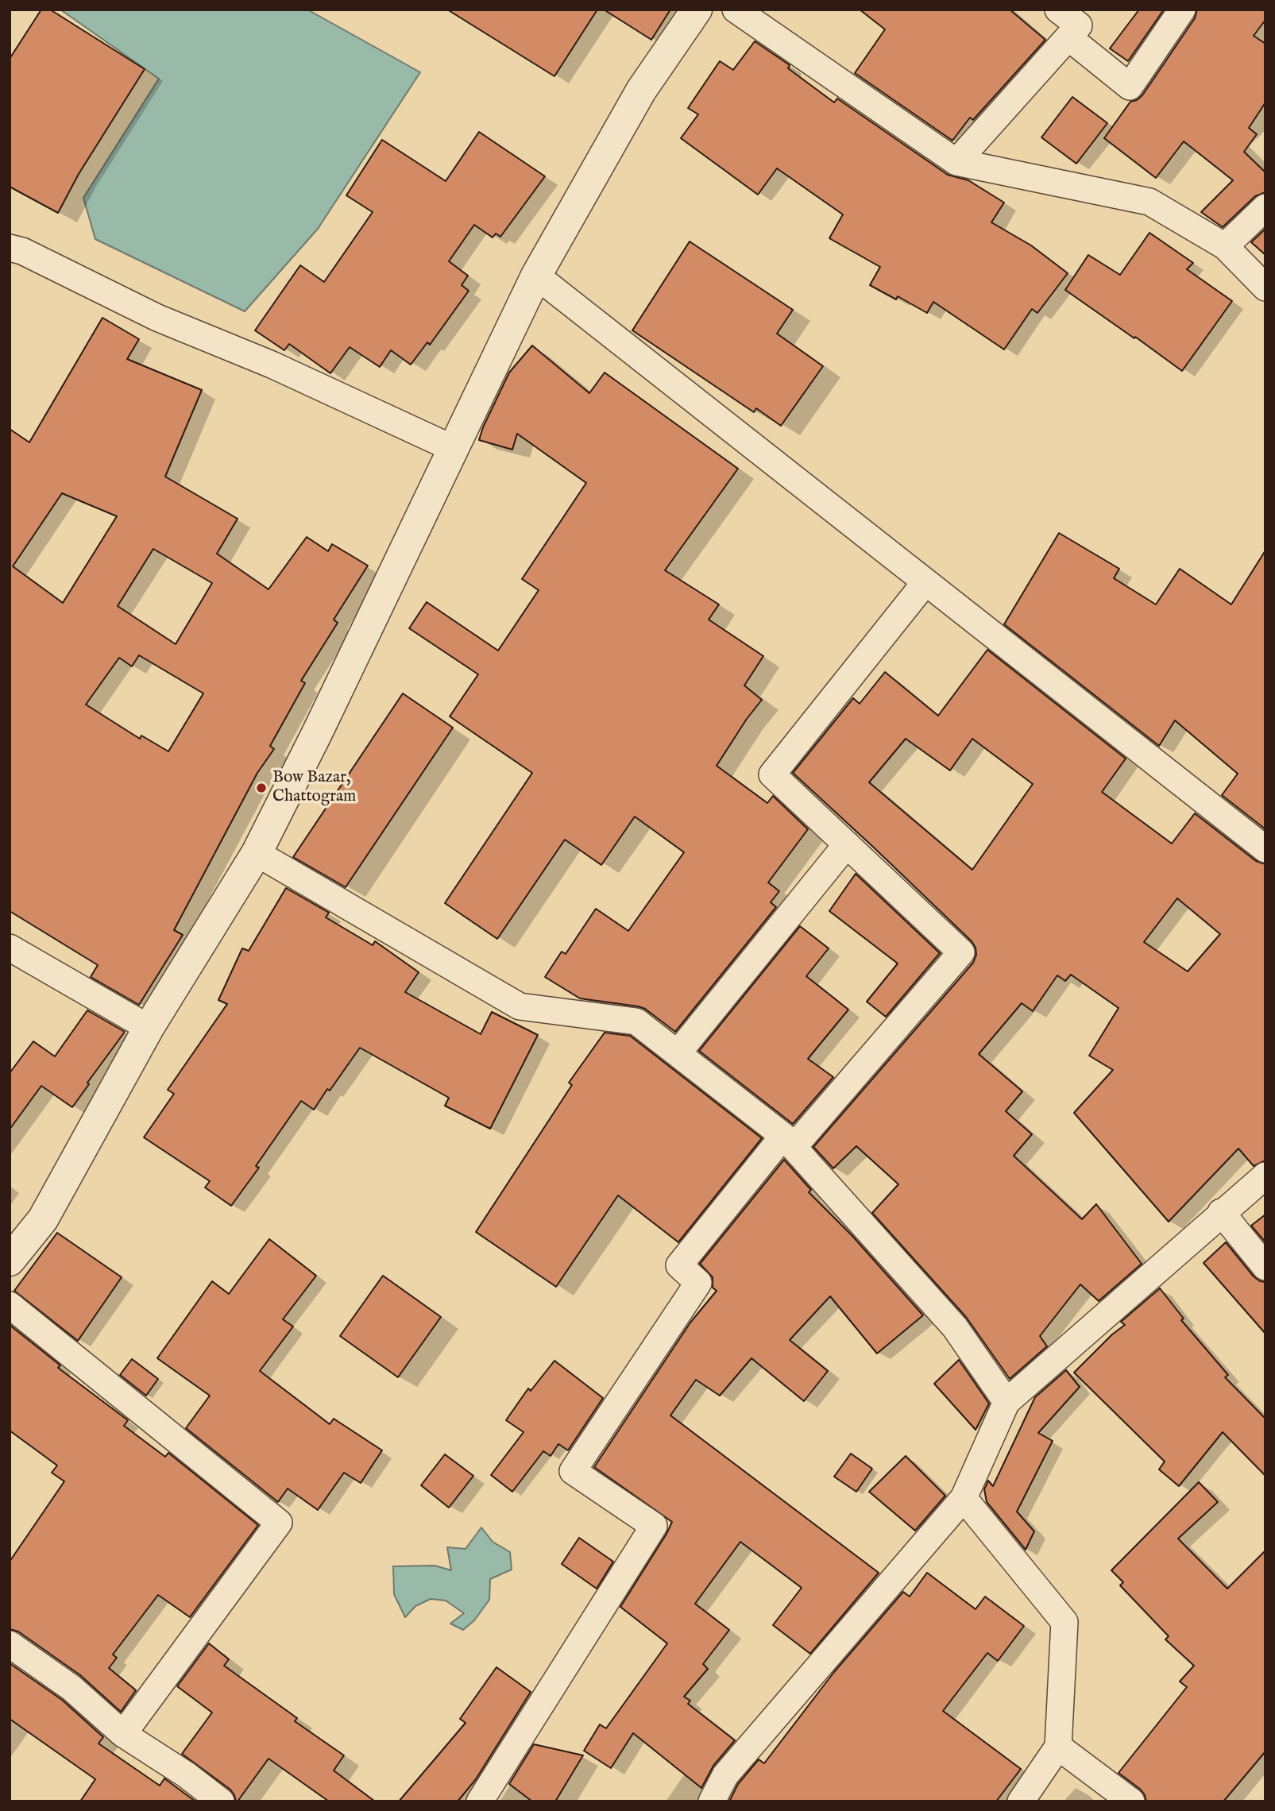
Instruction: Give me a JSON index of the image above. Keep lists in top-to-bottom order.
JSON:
{
  "places": ["Bow Bazar, Chattogram"]
}
